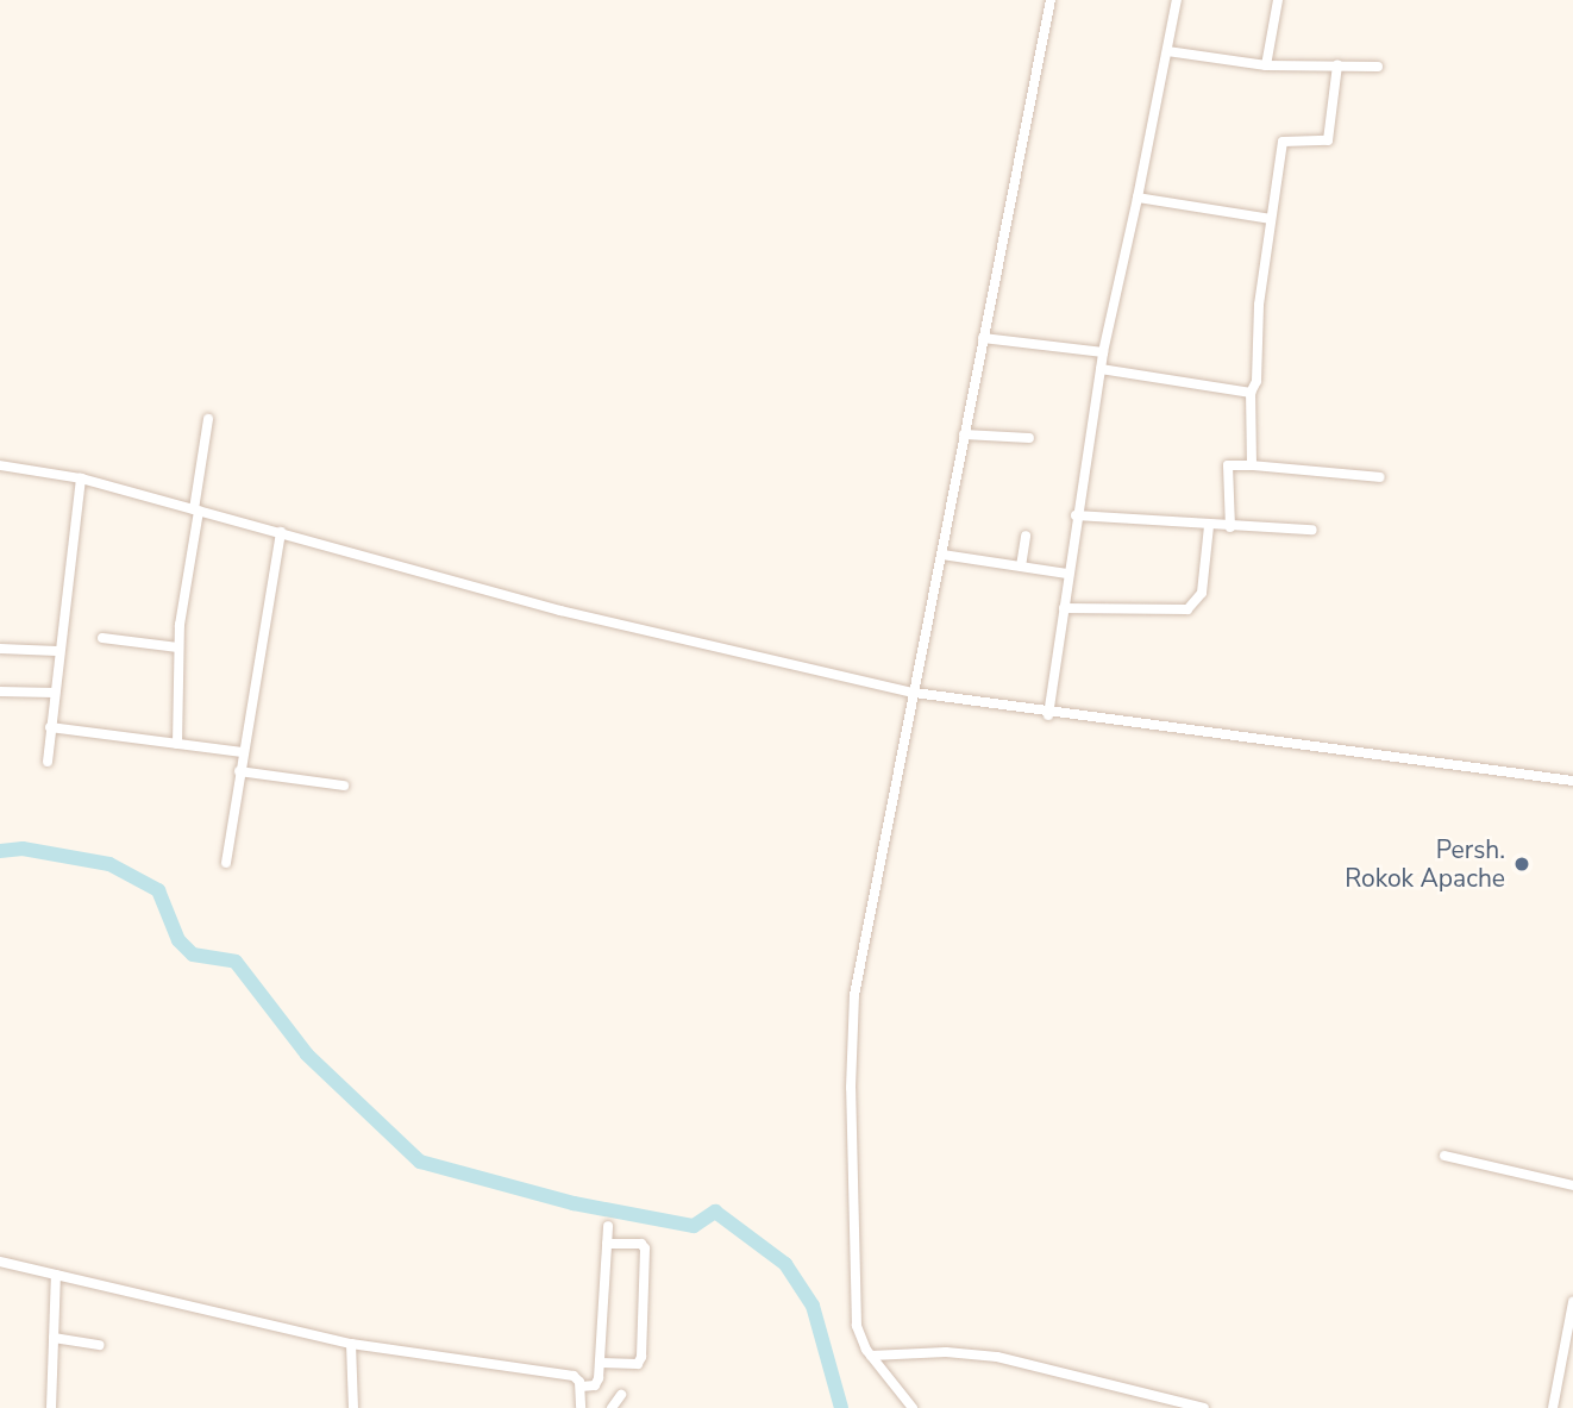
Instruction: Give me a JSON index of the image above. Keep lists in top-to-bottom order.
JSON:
{
  "places": ["Persh. Rokok Apache"]
}
